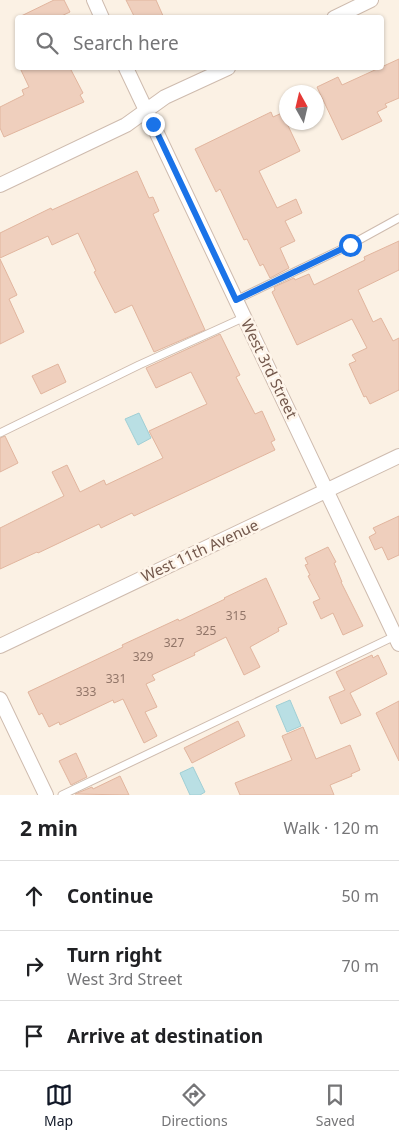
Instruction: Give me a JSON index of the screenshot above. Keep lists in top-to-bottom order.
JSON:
{
  "streets": {
    "street": ["West 3rd Street", "West 11th Avenue"]
  },
  "crossings": [
    ["West 3rd Street", "West 11th Avenue"]
  ],
  "house_numbers": [
    "315",
    "325",
    "327",
    "329",
    "331",
    "333"
  ],
  "north": "top",
  "page": {
    "search": "Search here",
    "heading": ["2 min", "Walk · 120 m"],
    "list": [
      ["Continue", "50 m"],
      ["Turn right", "West 3rd Street", "70 m"],
      "Arrive at destination"
    ],
    "nav": ["Map", "Directions", "Saved"]
  }
}
